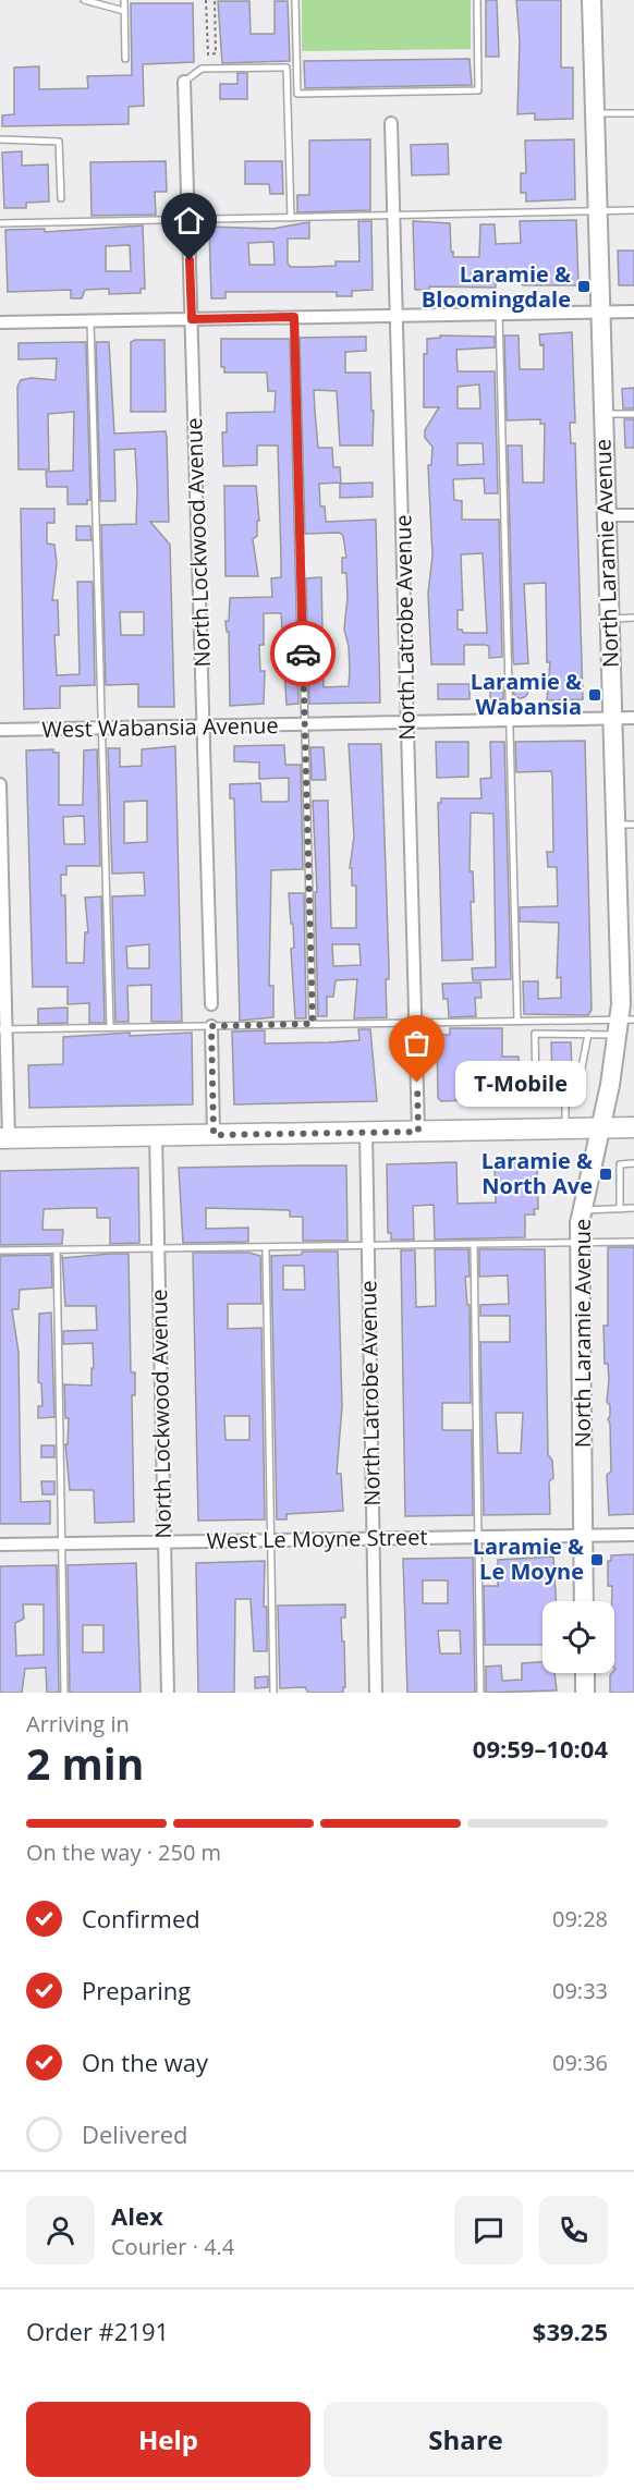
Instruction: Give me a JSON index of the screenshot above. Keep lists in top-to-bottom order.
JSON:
{
  "streets": {
    "street": [
      "North Lockwood Avenue",
      "North Laramie Avenue",
      "North Latrobe Avenue",
      "West Wabansia Avenue",
      "West Le Moyne Street"
    ]
  },
  "crossings": [
    ["North Lockwood Avenue", "West Wabansia Avenue"],
    ["North Lockwood Avenue", "West Le Moyne Street"],
    ["North Laramie Avenue", "West Wabansia Avenue"],
    ["North Laramie Avenue", "West Le Moyne Street"],
    ["North Latrobe Avenue", "West Wabansia Avenue"],
    ["North Latrobe Avenue", "West Le Moyne Street"]
  ],
  "places": {
    "transit": [
      "Laramie & Bloomingdale",
      "Laramie & Wabansia",
      "Laramie & North Ave",
      "Laramie & Le Moyne"
    ],
    "other": ["T-Mobile"]
  },
  "page": {
    "bubble": "T-Mobile",
    "heading": ["2 min", "Arriving in", "09:59–10:04"],
    "panel": [
      "Alex",
      "Courier · 4.4",
      "Order #2191",
      "$39.25"
    ],
    "bar": "On the way · 250 m",
    "list": [
      ["Confirmed", "09:28"],
      ["Preparing", "09:33"],
      ["On the way", "09:36"],
      "Delivered"
    ],
    "buttons": ["Help", "Share"]
  }
}
